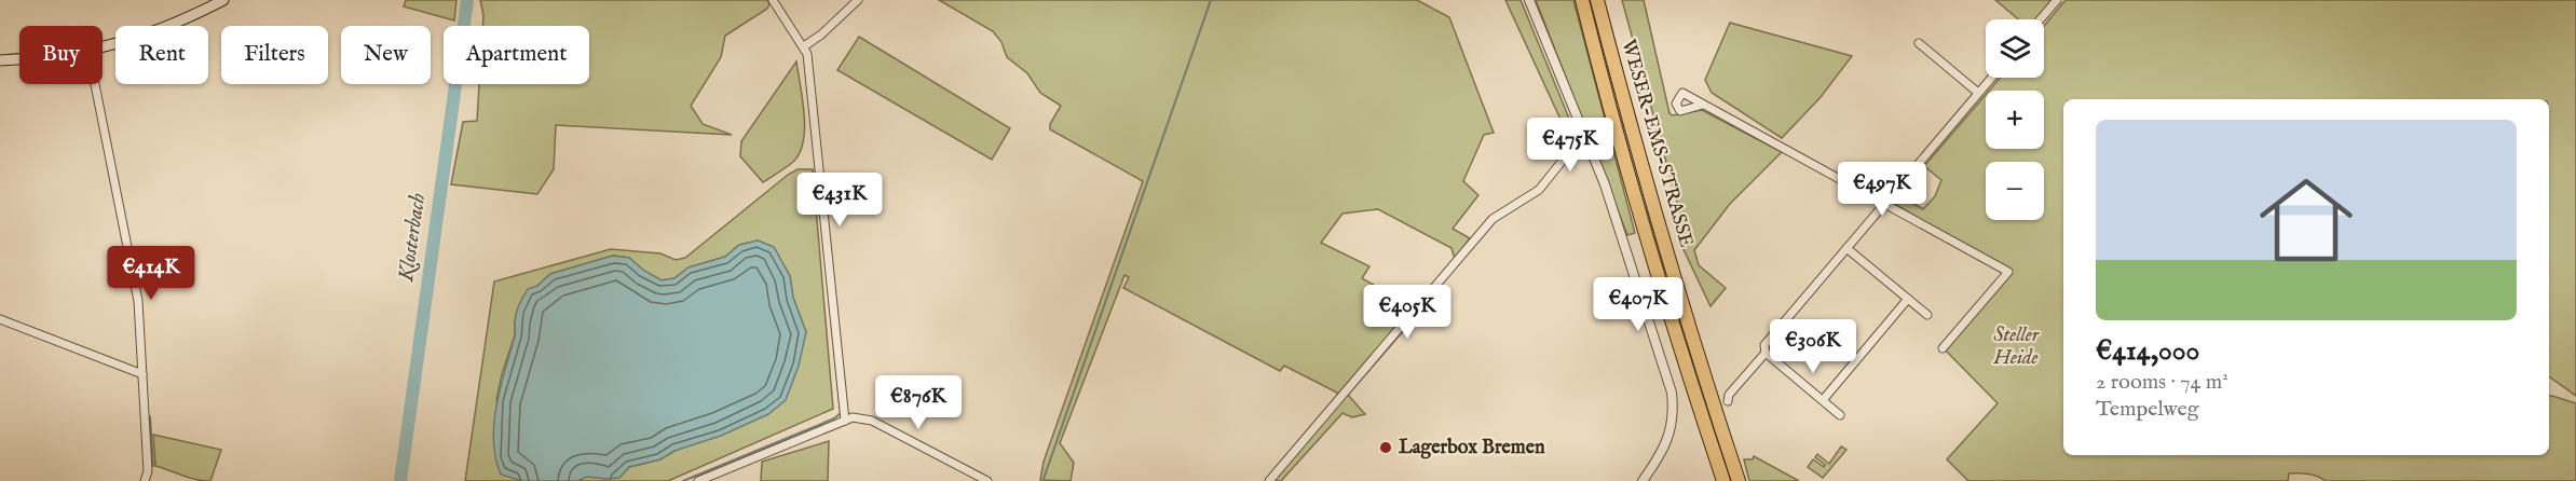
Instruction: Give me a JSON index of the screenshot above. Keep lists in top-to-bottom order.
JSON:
{
  "streets": {
    "highway": ["WESER-EMS-STRASSE"]
  },
  "water": ["Klosterbach"],
  "parks": ["Steller Heide"],
  "places": ["Lagerbox Bremen"],
  "page": {
    "map_buttons": ["+", "−"],
    "chip": [
      "Buy",
      "Rent",
      "Filters",
      "New",
      "Apartment"
    ],
    "list": [
      {
        "name": "€414,000",
        "note": "2 rooms · 74 m² · Tempelweg"
      }
    ],
    "price": [
      "€475K",
      "€497K",
      "€431K",
      "€414K",
      "€407K",
      "€405K",
      "€306K",
      "€876K"
    ]
  }
}
